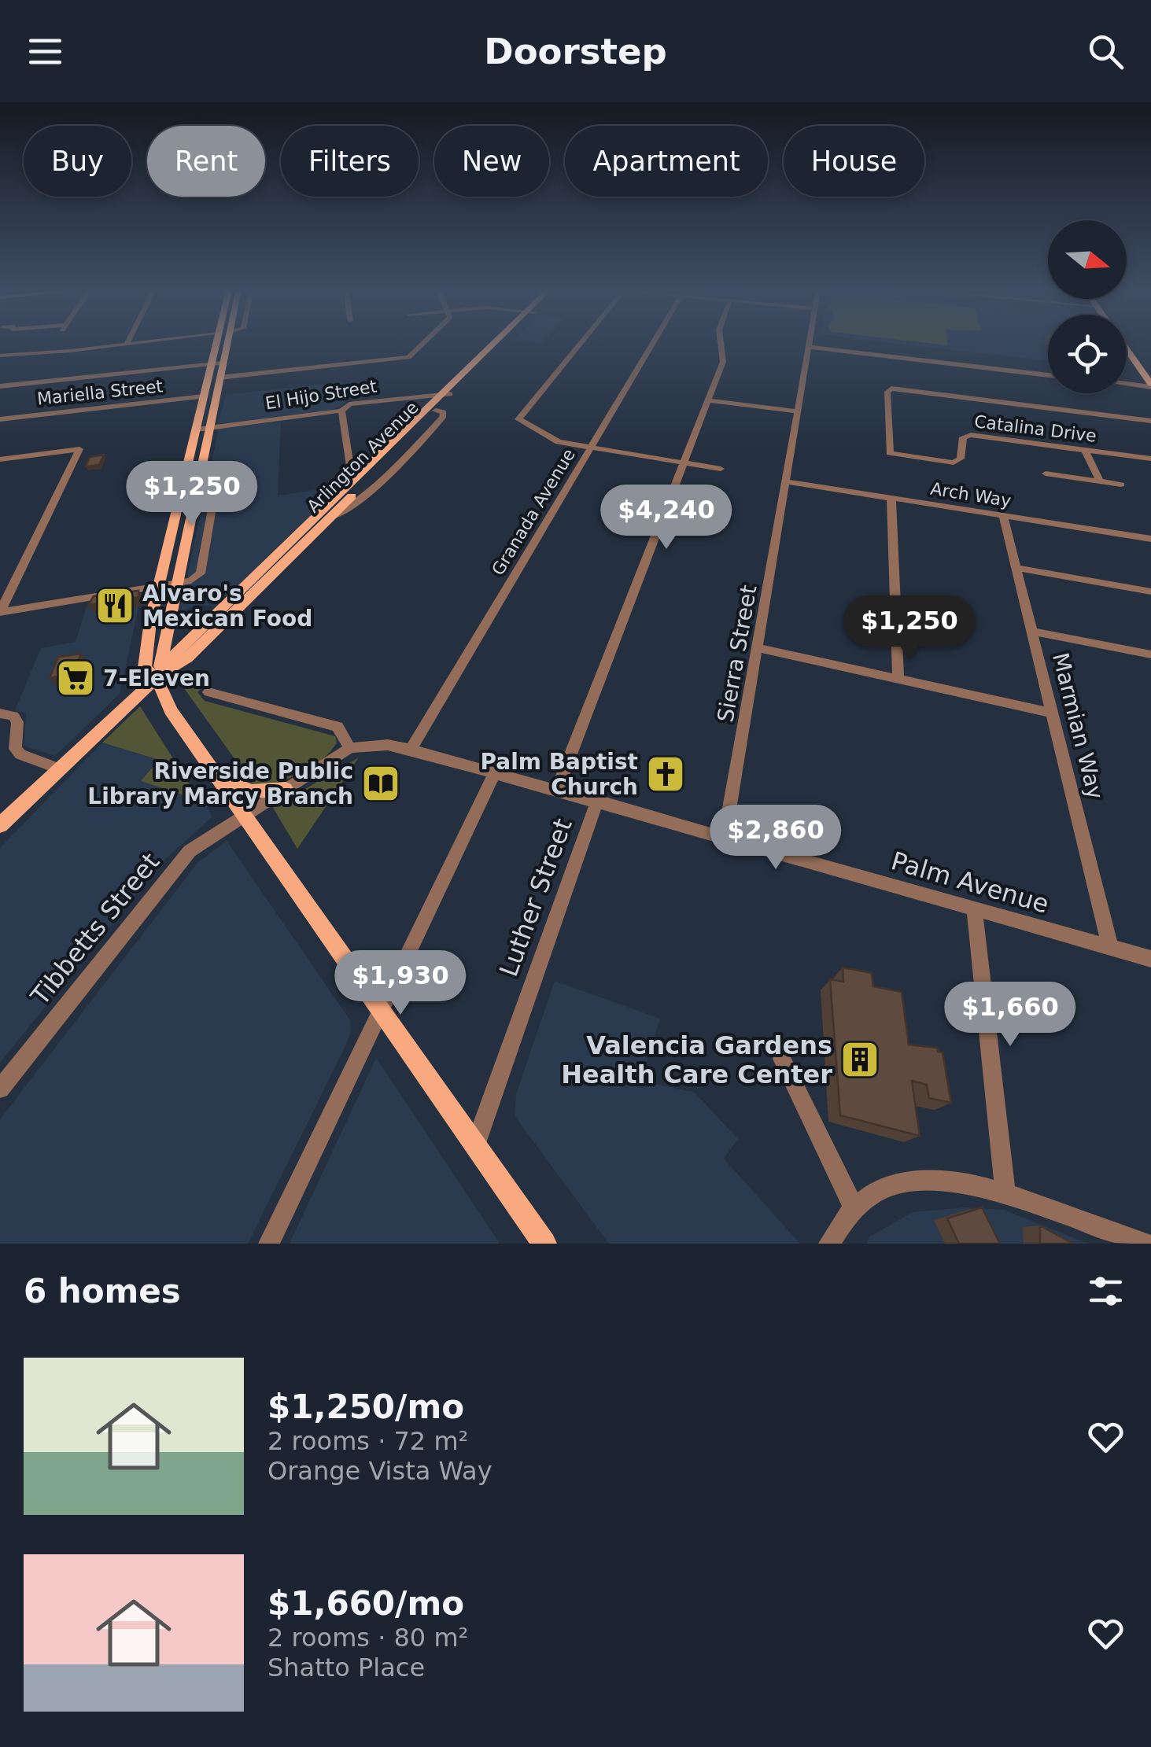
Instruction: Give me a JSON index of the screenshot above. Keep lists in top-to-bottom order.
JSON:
{
  "streets": {
    "main road": ["Arlington Avenue"],
    "street": [
      "Mariella Street",
      "El Hijo Street",
      "Catalina Drive",
      "Arch Way",
      "Granada Avenue",
      "Sierra Street",
      "Marmian Way",
      "Palm Avenue",
      "Luther Street",
      "Tibbetts Street"
    ]
  },
  "crossings": [
    ["El Hijo Street", "Arlington Avenue"],
    ["Arch Way", "Sierra Street"],
    ["Arch Way", "Marmian Way"],
    ["Granada Avenue", "Palm Avenue"],
    ["Sierra Street", "Palm Avenue"],
    ["Marmian Way", "Palm Avenue"],
    ["Palm Avenue", "Luther Street"],
    ["Palm Avenue", "Tibbetts Street"]
  ],
  "places": {
    "restaurant": ["Alvaro's Mexican Food"],
    "supermarket": ["7-Eleven"],
    "church": ["Palm Baptist Church"],
    "library": ["Riverside Public Library Marcy Branch"],
    "building": ["Valencia Gardens Health Care Center"]
  },
  "north": "right",
  "page": {
    "header": "Doorstep",
    "chip": [
      "Buy",
      "Rent",
      "Filters",
      "New",
      "Apartment",
      "House"
    ],
    "price": [
      "$1,250",
      "$4,240",
      "$1,250",
      "$2,860",
      "$1,930",
      "$1,660"
    ],
    "heading": "6 homes",
    "list": [
      {
        "name": "$1,250/mo",
        "note": "2 rooms · 72 m² · Orange Vista Way"
      },
      {
        "name": "$1,660/mo",
        "note": "2 rooms · 80 m² · Shatto Place"
      }
    ]
  }
}
